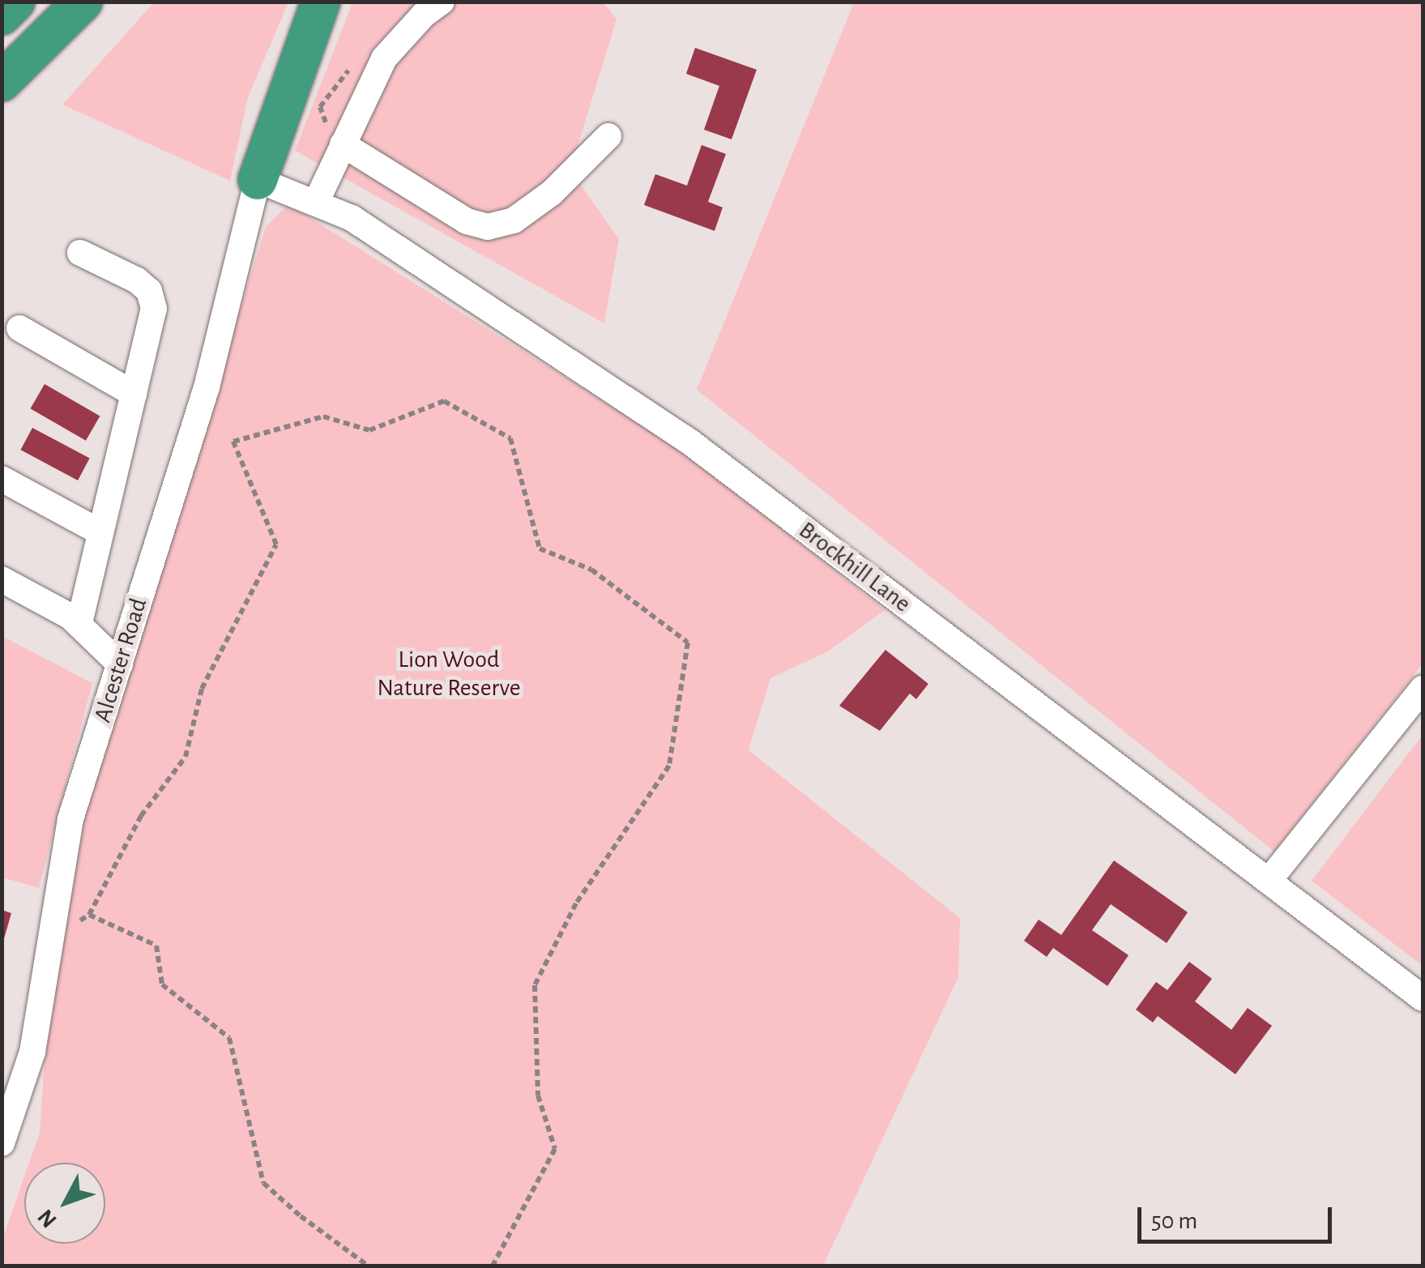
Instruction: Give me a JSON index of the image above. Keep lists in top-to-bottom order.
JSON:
{
  "streets": {
    "street": ["Brockhill Lane", "Alcester Road"]
  },
  "crossings": [
    ["Brockhill Lane", "Alcester Road"]
  ],
  "parks": ["Lion Wood Nature Reserve"],
  "scale_bar": "50 m",
  "north": "bottom left"
}
